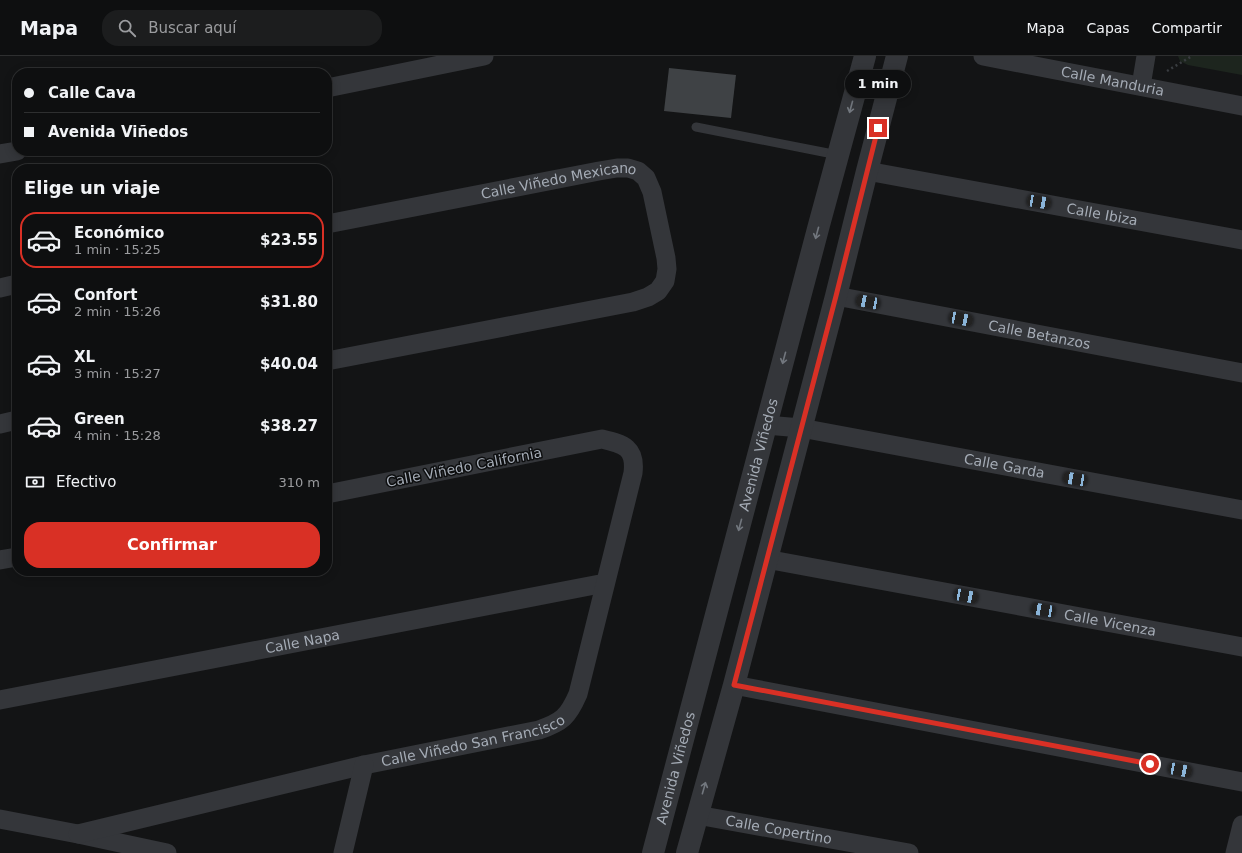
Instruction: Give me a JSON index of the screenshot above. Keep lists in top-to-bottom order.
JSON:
{
  "streets": {
    "street": [
      "Calle Manduria",
      "Calle Viñedo Mexicano",
      "Calle Ibiza",
      "Calle Betanzos",
      "Avenida Viñedos",
      "Calle Garda",
      "Calle Viñedo California",
      "Calle Vicenza",
      "Calle Napa",
      "Calle Viñedo San Francisco",
      "Calle Copertino"
    ]
  },
  "crossings": [
    ["Avenida Viñedos", "Calle Garda"],
    ["Calle Viñedo California", "Calle Viñedo San Francisco"],
    ["Calle Napa", "Calle Viñedo San Francisco"]
  ],
  "page": {
    "header": "Mapa",
    "search": "Buscar aquí",
    "nav": ["Mapa", "Capas", "Compartir"],
    "banner": ["Calle Cava", "Avenida Viñedos"],
    "bubble": "1 min",
    "heading": "Elige un viaje",
    "list": [
      {
        "name": "Económico",
        "note": "1 min · 15:25",
        "value": "$23.55"
      },
      {
        "name": "Confort",
        "note": "2 min · 15:26",
        "value": "$31.80"
      },
      {
        "name": "XL",
        "note": "3 min · 15:27",
        "value": "$40.04"
      },
      {
        "name": "Green",
        "note": "4 min · 15:28",
        "value": "$38.27"
      }
    ],
    "pay": ["Efectivo", "310 m"],
    "buttons": "Confirmar"
  }
}
